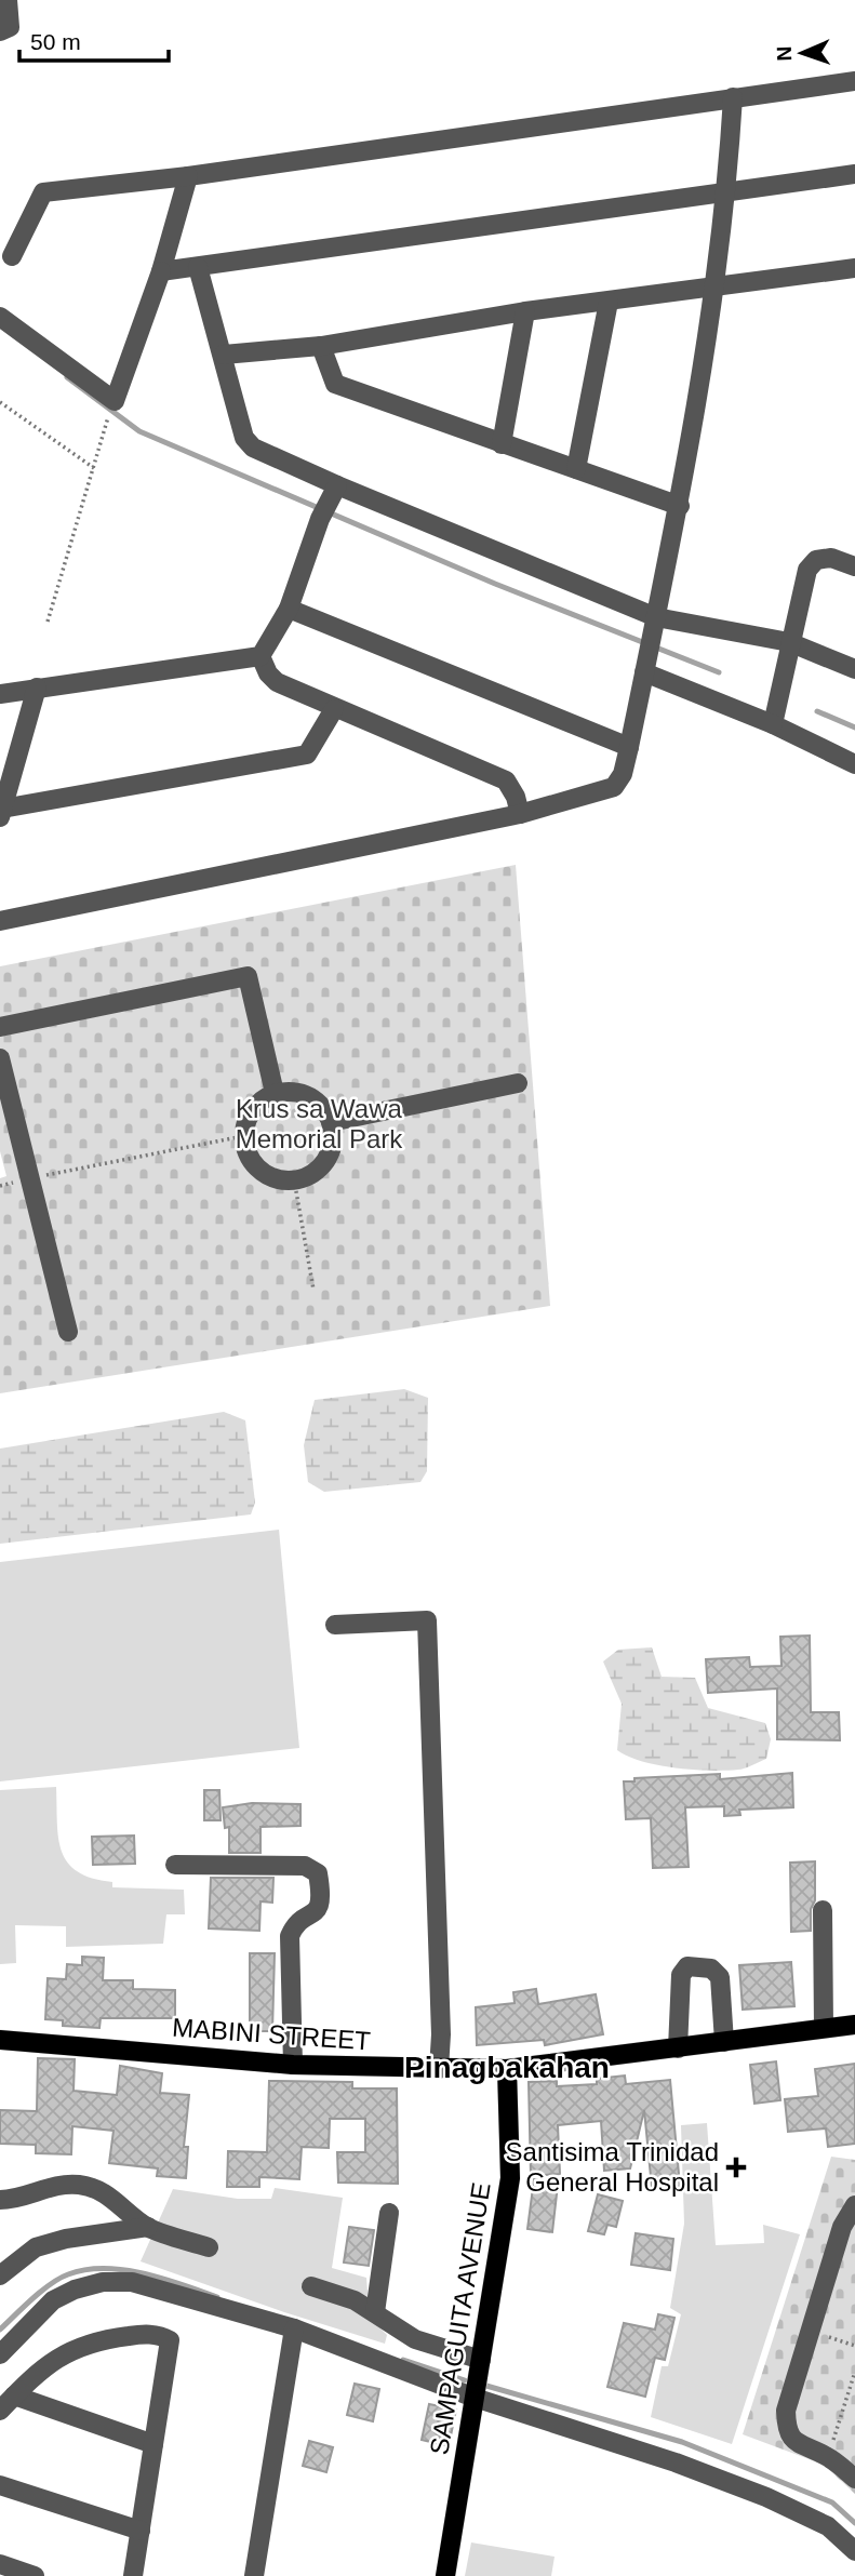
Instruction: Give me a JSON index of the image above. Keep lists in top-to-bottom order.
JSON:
{
  "streets": {
    "main road": ["MABINI STREET", "SAMPAGUITA AVENUE"]
  },
  "crossings": [
    ["MABINI STREET", "SAMPAGUITA AVENUE"]
  ],
  "districts": ["Pinagbakahan"],
  "parks": ["Krus sa Wawa Memorial Park"],
  "places": {
    "health": ["Santisima Trinidad General Hospital"]
  },
  "scale_bar": "50 m",
  "north": "left"
}
